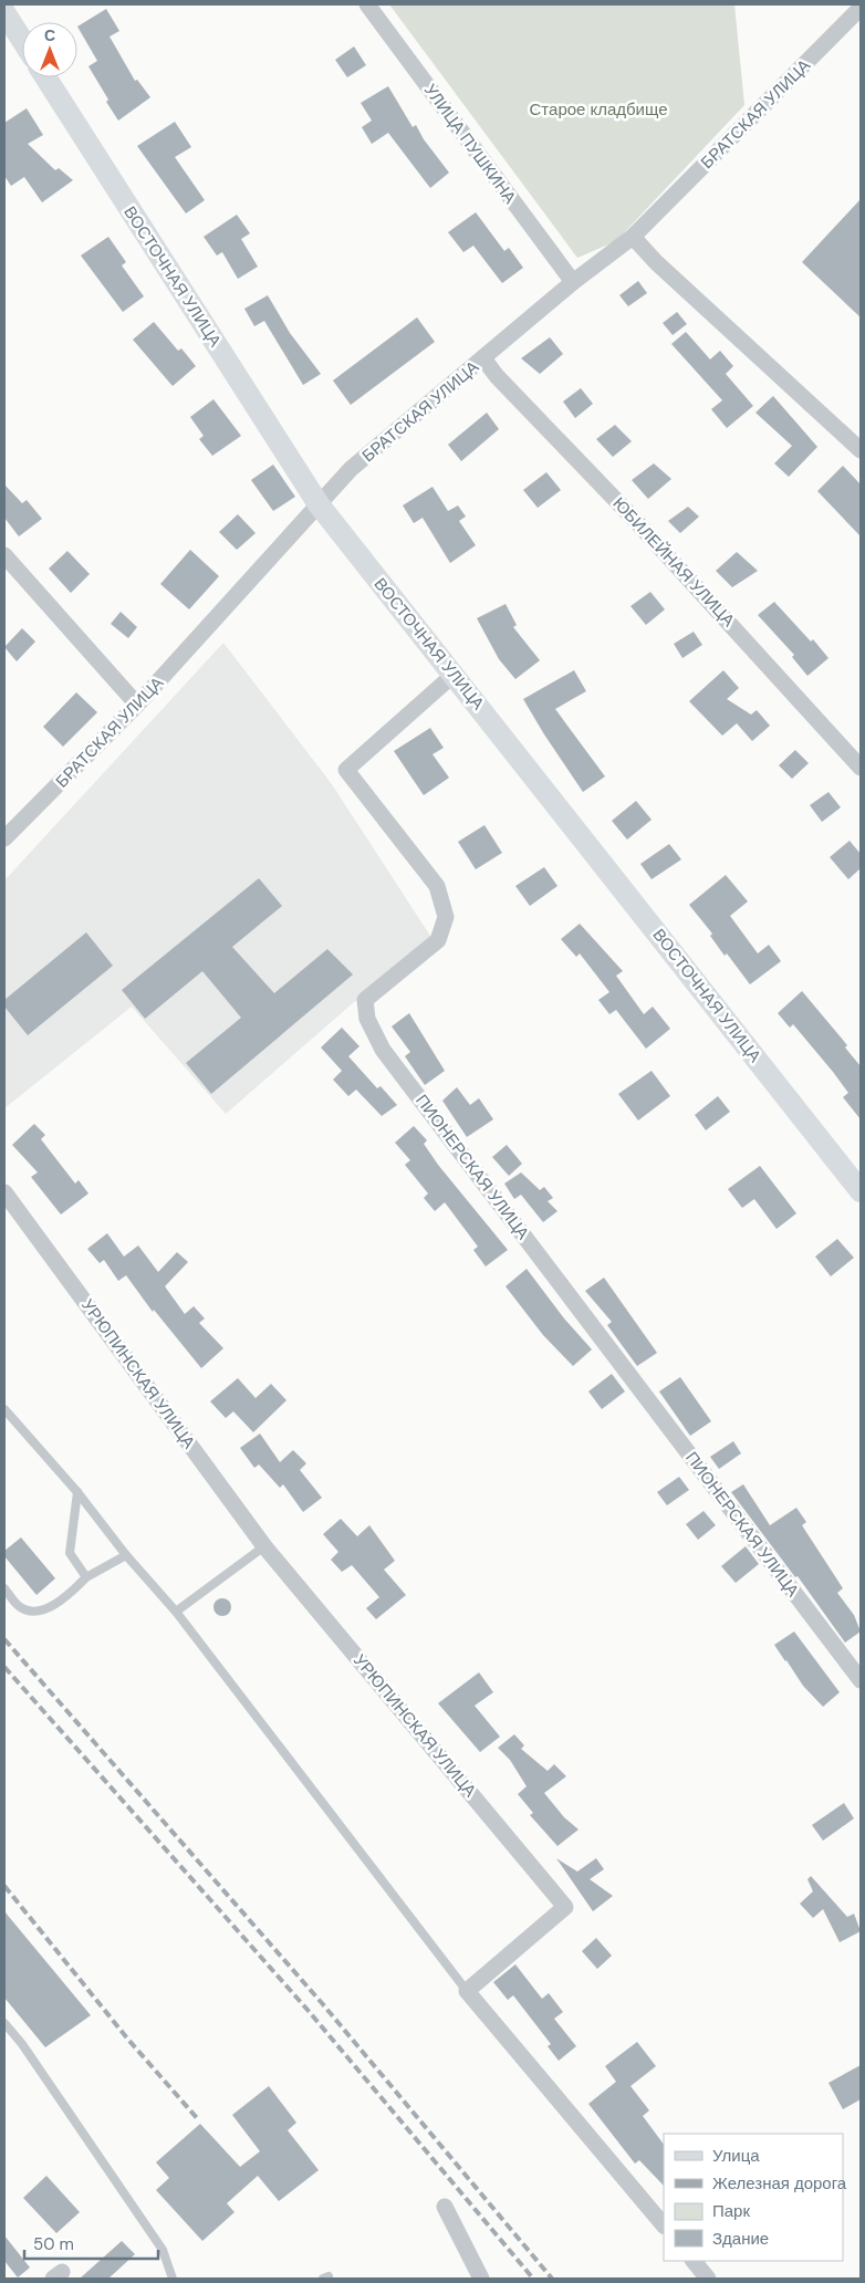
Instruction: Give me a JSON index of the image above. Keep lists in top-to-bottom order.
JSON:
{
  "streets": {
    "street": [
      "БРАТСКАЯ УЛИЦА",
      "УЛИЦА ПУШКИНА",
      "ВОСТОЧНАЯ УЛИЦА",
      "ЮБИЛЕЙНАЯ УЛИЦА",
      "ПИОНЕРСКАЯ УЛИЦА",
      "УРЮПИНСКАЯ УЛИЦА"
    ]
  },
  "crossings": [
    ["БРАТСКАЯ УЛИЦА", "УЛИЦА ПУШКИНА"],
    ["БРАТСКАЯ УЛИЦА", "ВОСТОЧНАЯ УЛИЦА"],
    ["БРАТСКАЯ УЛИЦА", "ЮБИЛЕЙНАЯ УЛИЦА"],
    ["ВОСТОЧНАЯ УЛИЦА", "ПИОНЕРСКАЯ УЛИЦА"]
  ],
  "parks": ["Старое кладбище"],
  "legend": [
    "Улица",
    "Железная дорога",
    "Парк",
    "Здание"
  ],
  "scale_bar": "50 m",
  "north": "top"
}
